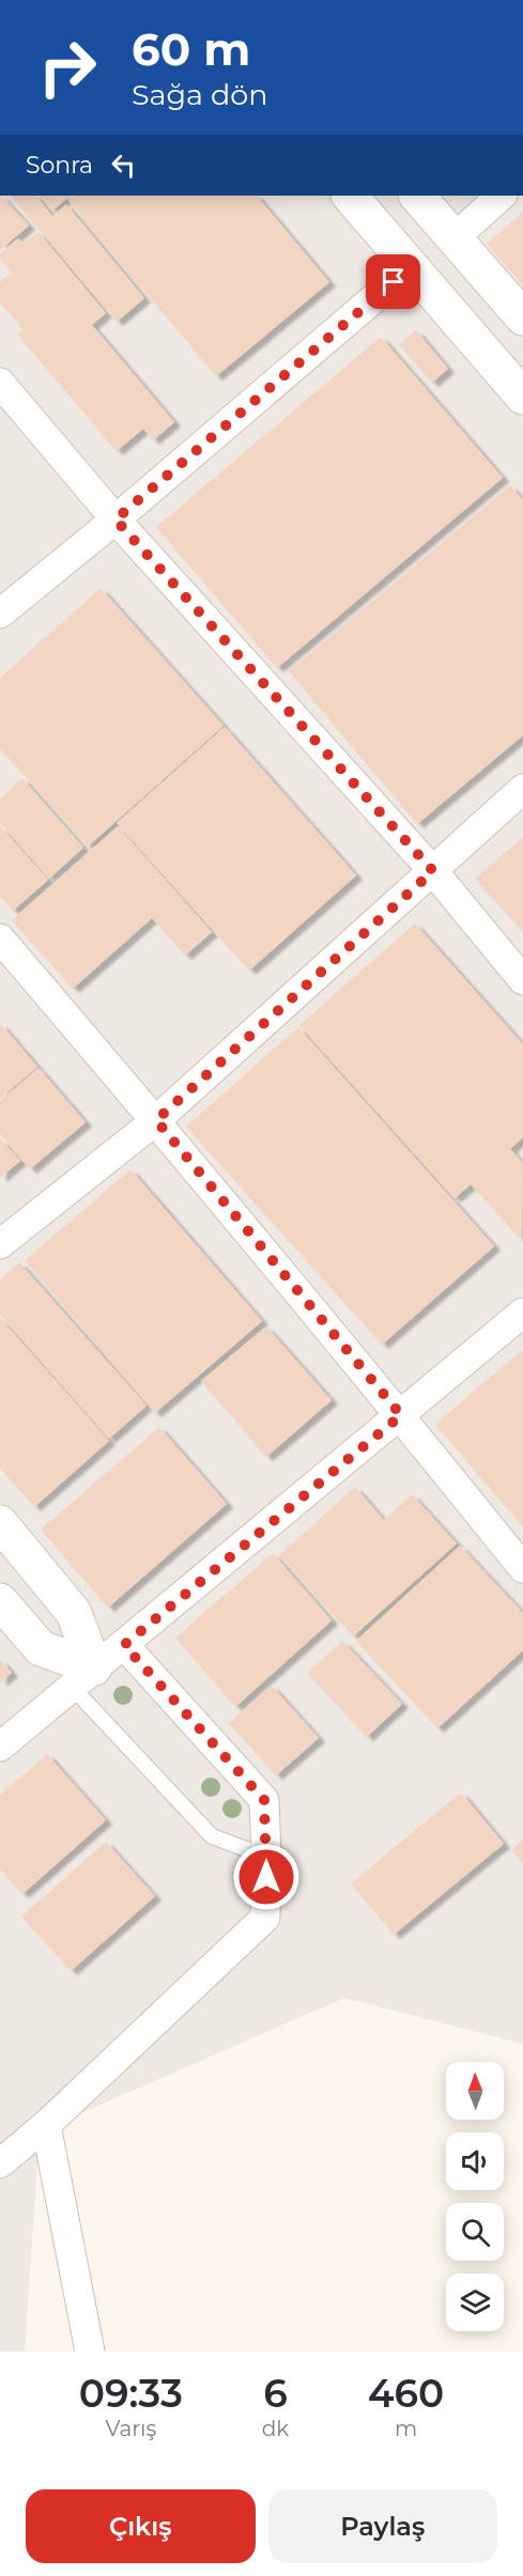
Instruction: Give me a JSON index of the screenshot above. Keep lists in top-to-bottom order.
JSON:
{
  "north": "top",
  "page": {
    "turn": ["60 m", "Sağa dön"],
    "then": "Sonra",
    "eta": [
      "09:33",
      "Varış",
      "6",
      "dk",
      "460",
      "m"
    ],
    "buttons": ["Çıkış", "Paylaş"]
  }
}
